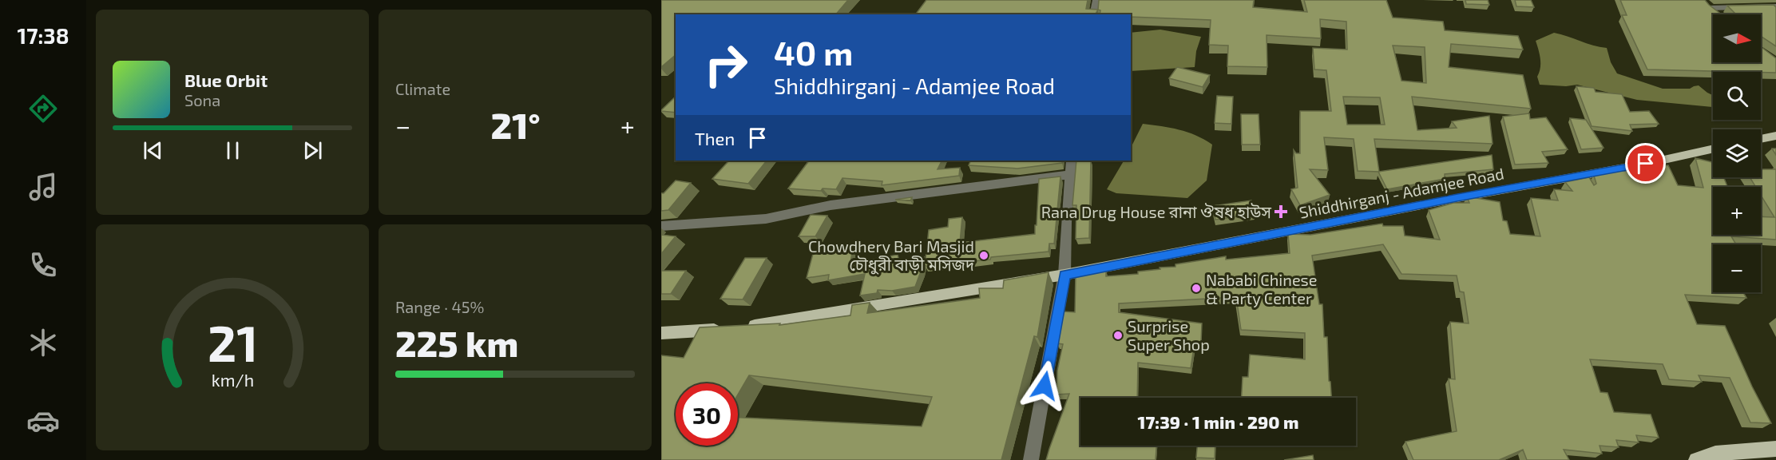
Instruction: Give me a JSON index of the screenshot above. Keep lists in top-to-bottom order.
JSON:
{
  "streets": {
    "main road": ["Shiddhirganj - Adamjee Road"]
  },
  "places": {
    "health": ["Rana Drug House রানা ঔষধ হাউস"],
    "other": ["Chowdhery Bari Masjid চৌধুরী বাড়ী মসিজদ", "Nababi Chinese & Party Center", "Surprise Super Shop"]
  },
  "north": "right",
  "page": {
    "tabs": "17:38",
    "tile": [
      "Climate",
      ["Range · 45%", "225 km"]
    ],
    "map_buttons": ["+", "−"],
    "turn": ["40 m", "Shiddhirganj - Adamjee Road"],
    "song": ["Blue Orbit", "Sona"],
    "heat": ["−", "21°", "+"],
    "then": "Then",
    "limit": "30",
    "trip": "17:39 · 1 min · 290 m",
    "gauge": ["21", "km/h"]
  }
}
